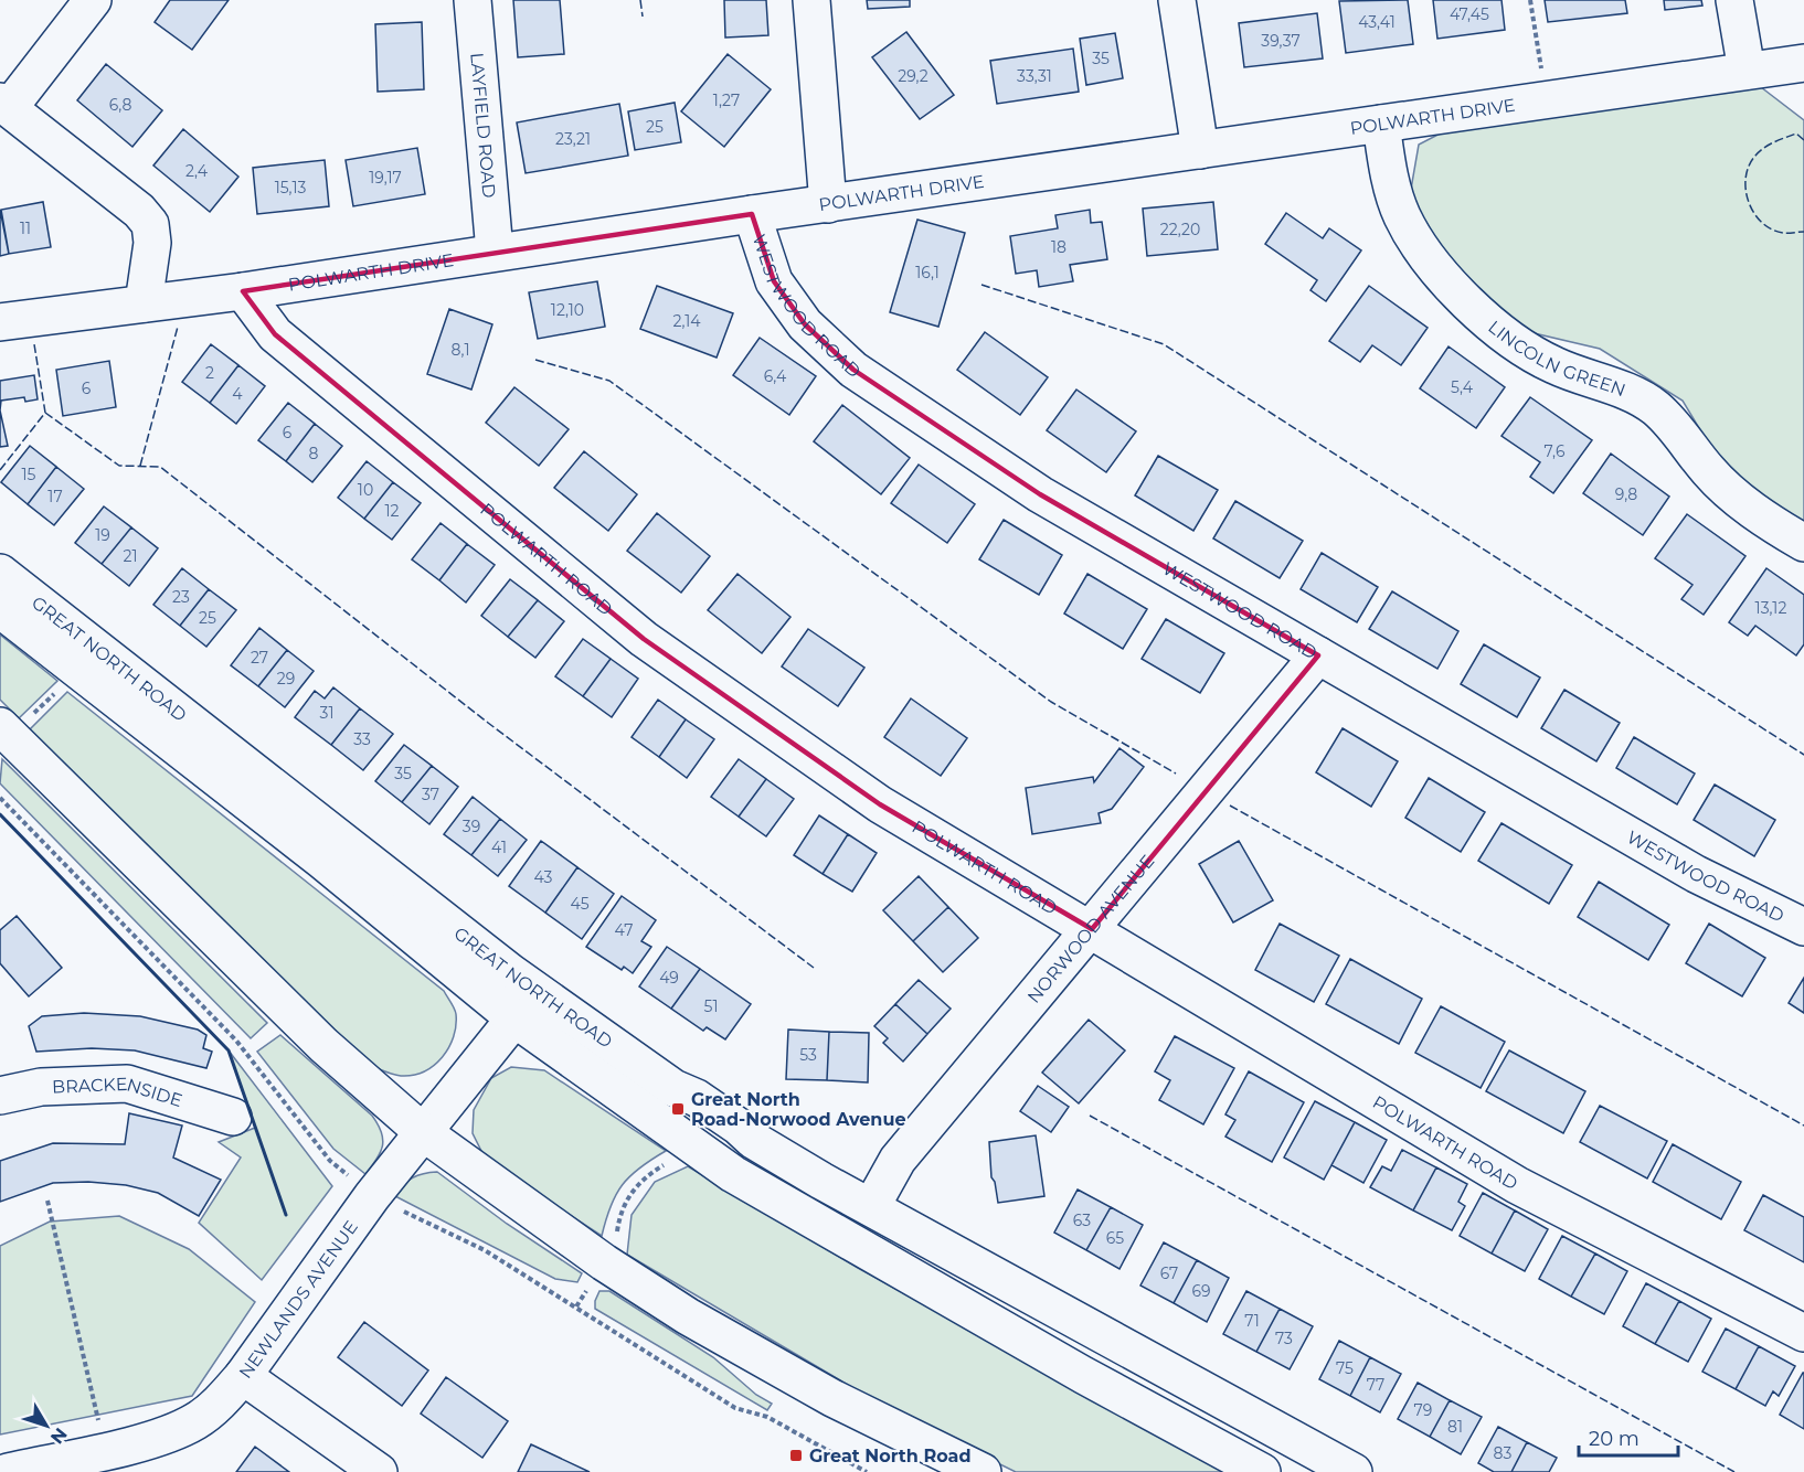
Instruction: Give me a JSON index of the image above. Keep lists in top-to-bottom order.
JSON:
{
  "streets": {
    "street": [
      "POLWARTH DRIVE",
      "LAYFIELD ROAD",
      "WESTWOOD ROAD",
      "LINCOLN GREEN",
      "POLWARTH ROAD",
      "GREAT NORTH ROAD",
      "NORWOOD AVENUE",
      "BRACKENSIDE",
      "NEWLANDS AVENUE"
    ]
  },
  "crossings": [
    ["POLWARTH DRIVE", "LAYFIELD ROAD"],
    ["POLWARTH DRIVE", "WESTWOOD ROAD"],
    ["POLWARTH DRIVE", "LINCOLN GREEN"],
    ["POLWARTH DRIVE", "POLWARTH ROAD"],
    ["WESTWOOD ROAD", "NORWOOD AVENUE"],
    ["POLWARTH ROAD", "NORWOOD AVENUE"],
    ["GREAT NORTH ROAD", "NORWOOD AVENUE"],
    ["GREAT NORTH ROAD", "NEWLANDS AVENUE"]
  ],
  "places": {
    "transit": ["Great North Road-Norwood Avenue", "Great North Road"]
  },
  "house_numbers": [
    "47,45",
    "43,41",
    "39,37",
    "35",
    "29,2",
    "33,31",
    "1,27",
    "6,8",
    "25",
    "23,21",
    "2,4",
    "19,17",
    "15,13",
    "11",
    "22,20",
    "18",
    "16,1",
    "12,10",
    "2,14",
    "8,1",
    "2",
    "6,4",
    "5,4",
    "6",
    "4",
    "6",
    "7,6",
    "8",
    "15",
    "10",
    "9,8",
    "17",
    "12",
    "19",
    "21",
    "23",
    "13,12",
    "25",
    "27",
    "29",
    "31",
    "33",
    "35",
    "37",
    "39",
    "41",
    "43",
    "45",
    "47",
    "49",
    "51",
    "53",
    "63",
    "65",
    "67",
    "69",
    "71",
    "73",
    "75",
    "77",
    "79",
    "81",
    "83"
  ],
  "scale_bar": "20 m",
  "north": "bottom right"
}
